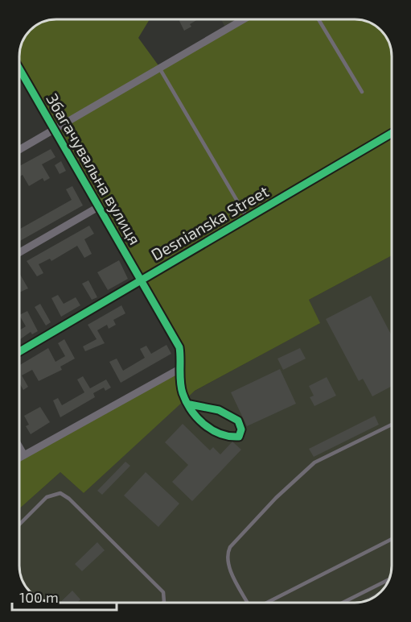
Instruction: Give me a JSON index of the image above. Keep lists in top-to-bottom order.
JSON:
{
  "streets": {
    "street": ["Збагачувальна вулиця", "Desnianska Street"]
  },
  "crossings": [
    ["Збагачувальна вулиця", "Desnianska Street"]
  ],
  "scale_bar": "100 m"
}
